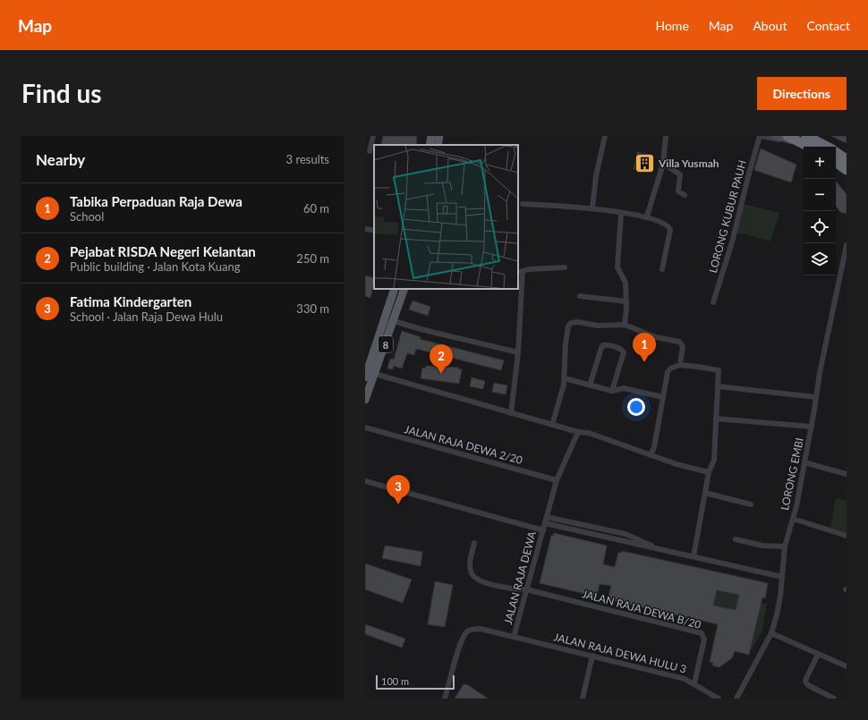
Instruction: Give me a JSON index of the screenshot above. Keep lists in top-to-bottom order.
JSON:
{
  "streets": {
    "main road": ["8"],
    "street": [
      "LORONG KUBUR PAUH",
      "JALAN RAJA DEWA 2/20",
      "LORONG EMBI",
      "JALAN RAJA DEWA",
      "JALAN RAJA DEWA B/20",
      "JALAN RAJA DEWA HULU 3"
    ]
  },
  "crossings": [
    ["JALAN RAJA DEWA 2/20", "JALAN RAJA DEWA"],
    ["JALAN RAJA DEWA", "JALAN RAJA DEWA B/20"],
    ["JALAN RAJA DEWA", "JALAN RAJA DEWA HULU 3"],
    ["JALAN RAJA DEWA B/20", "JALAN RAJA DEWA HULU 3"]
  ],
  "places": {
    "building": ["Villa Yusmah"]
  },
  "scale_bar": "100 m",
  "page": {
    "header": "Map",
    "nav": [
      "Home",
      "Map",
      "About",
      "Contact"
    ],
    "buttons": "Directions",
    "title": "Find us",
    "heading": ["Nearby", "3 results"],
    "map_buttons": ["+", "−"],
    "list": [
      {
        "mark": "1",
        "name": "Tabika Perpaduan Raja Dewa",
        "note": "School",
        "value": "60 m"
      },
      {
        "mark": "2",
        "name": "Pejabat RISDA Negeri Kelantan",
        "note": "Public building · Jalan Kota Kuang",
        "value": "250 m"
      },
      {
        "mark": "3",
        "name": "Fatima Kindergarten",
        "note": "School · Jalan Raja Dewa Hulu",
        "value": "330 m"
      }
    ],
    "pins": ["1", "2", "3"],
    "scale": "100 m"
  }
}
